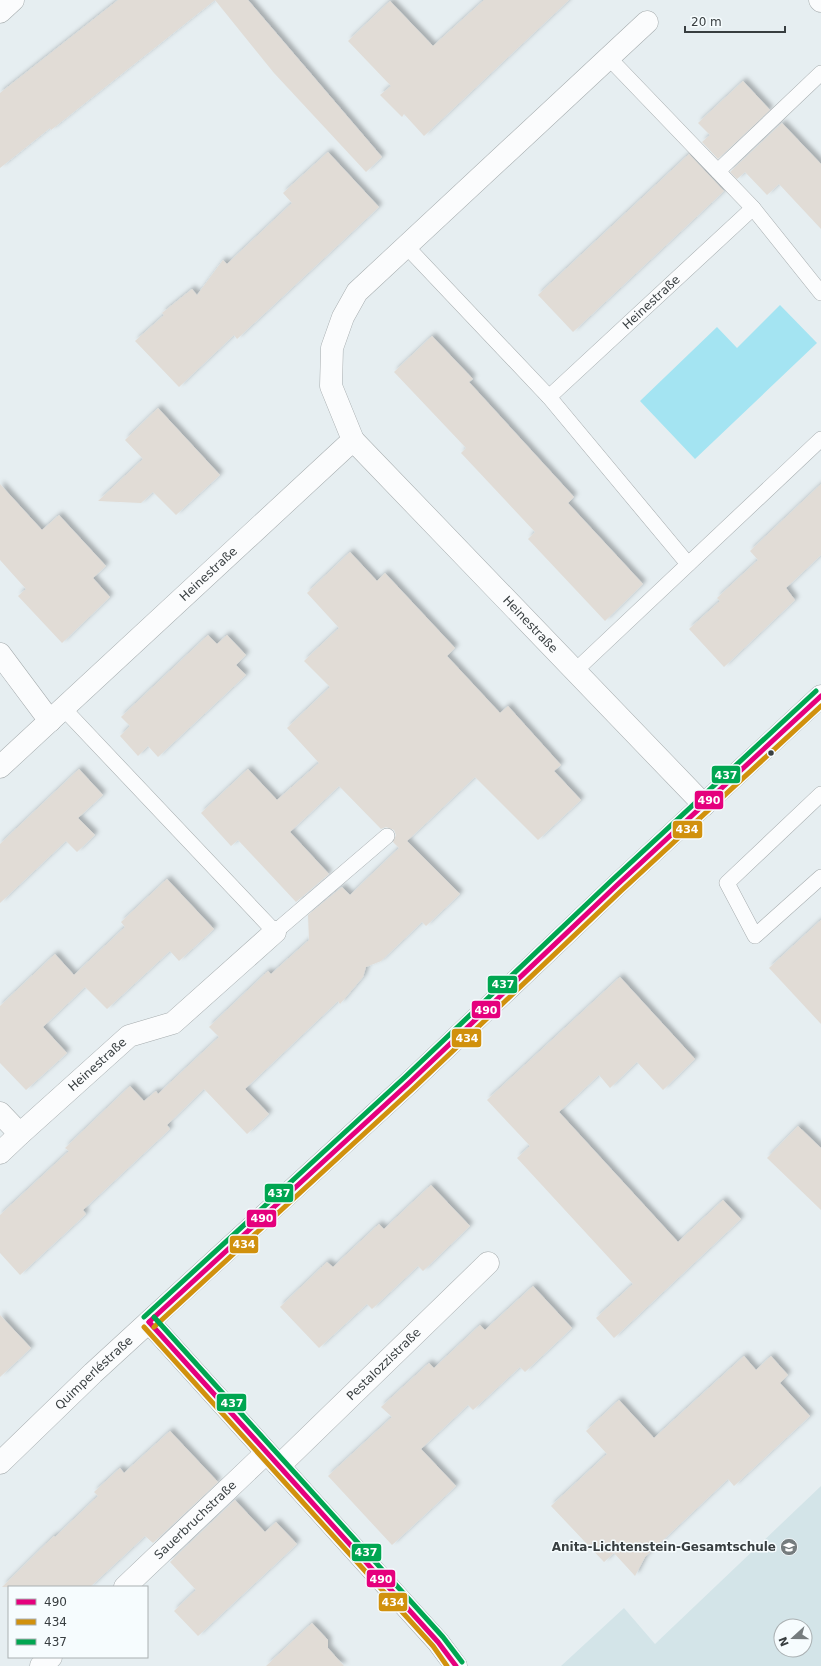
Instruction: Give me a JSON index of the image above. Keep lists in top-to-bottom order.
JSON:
{
  "streets": {
    "street": [
      "Heinestraße",
      "Pestalozzistraße",
      "Quimperléstraße",
      "Sauerbruchstraße"
    ]
  },
  "crossings": [
    ["Heinestraße", "Quimperléstraße"],
    ["Pestalozzistraße", "Sauerbruchstraße"]
  ],
  "places": {
    "school or university": ["Anita-Lichtenstein-Gesamtschule"]
  },
  "lines": ["transit line 437", "transit line 490", "transit line 434"],
  "legend": ["490", "434", "437"],
  "scale_bar": "20 m",
  "north": "left"
}
